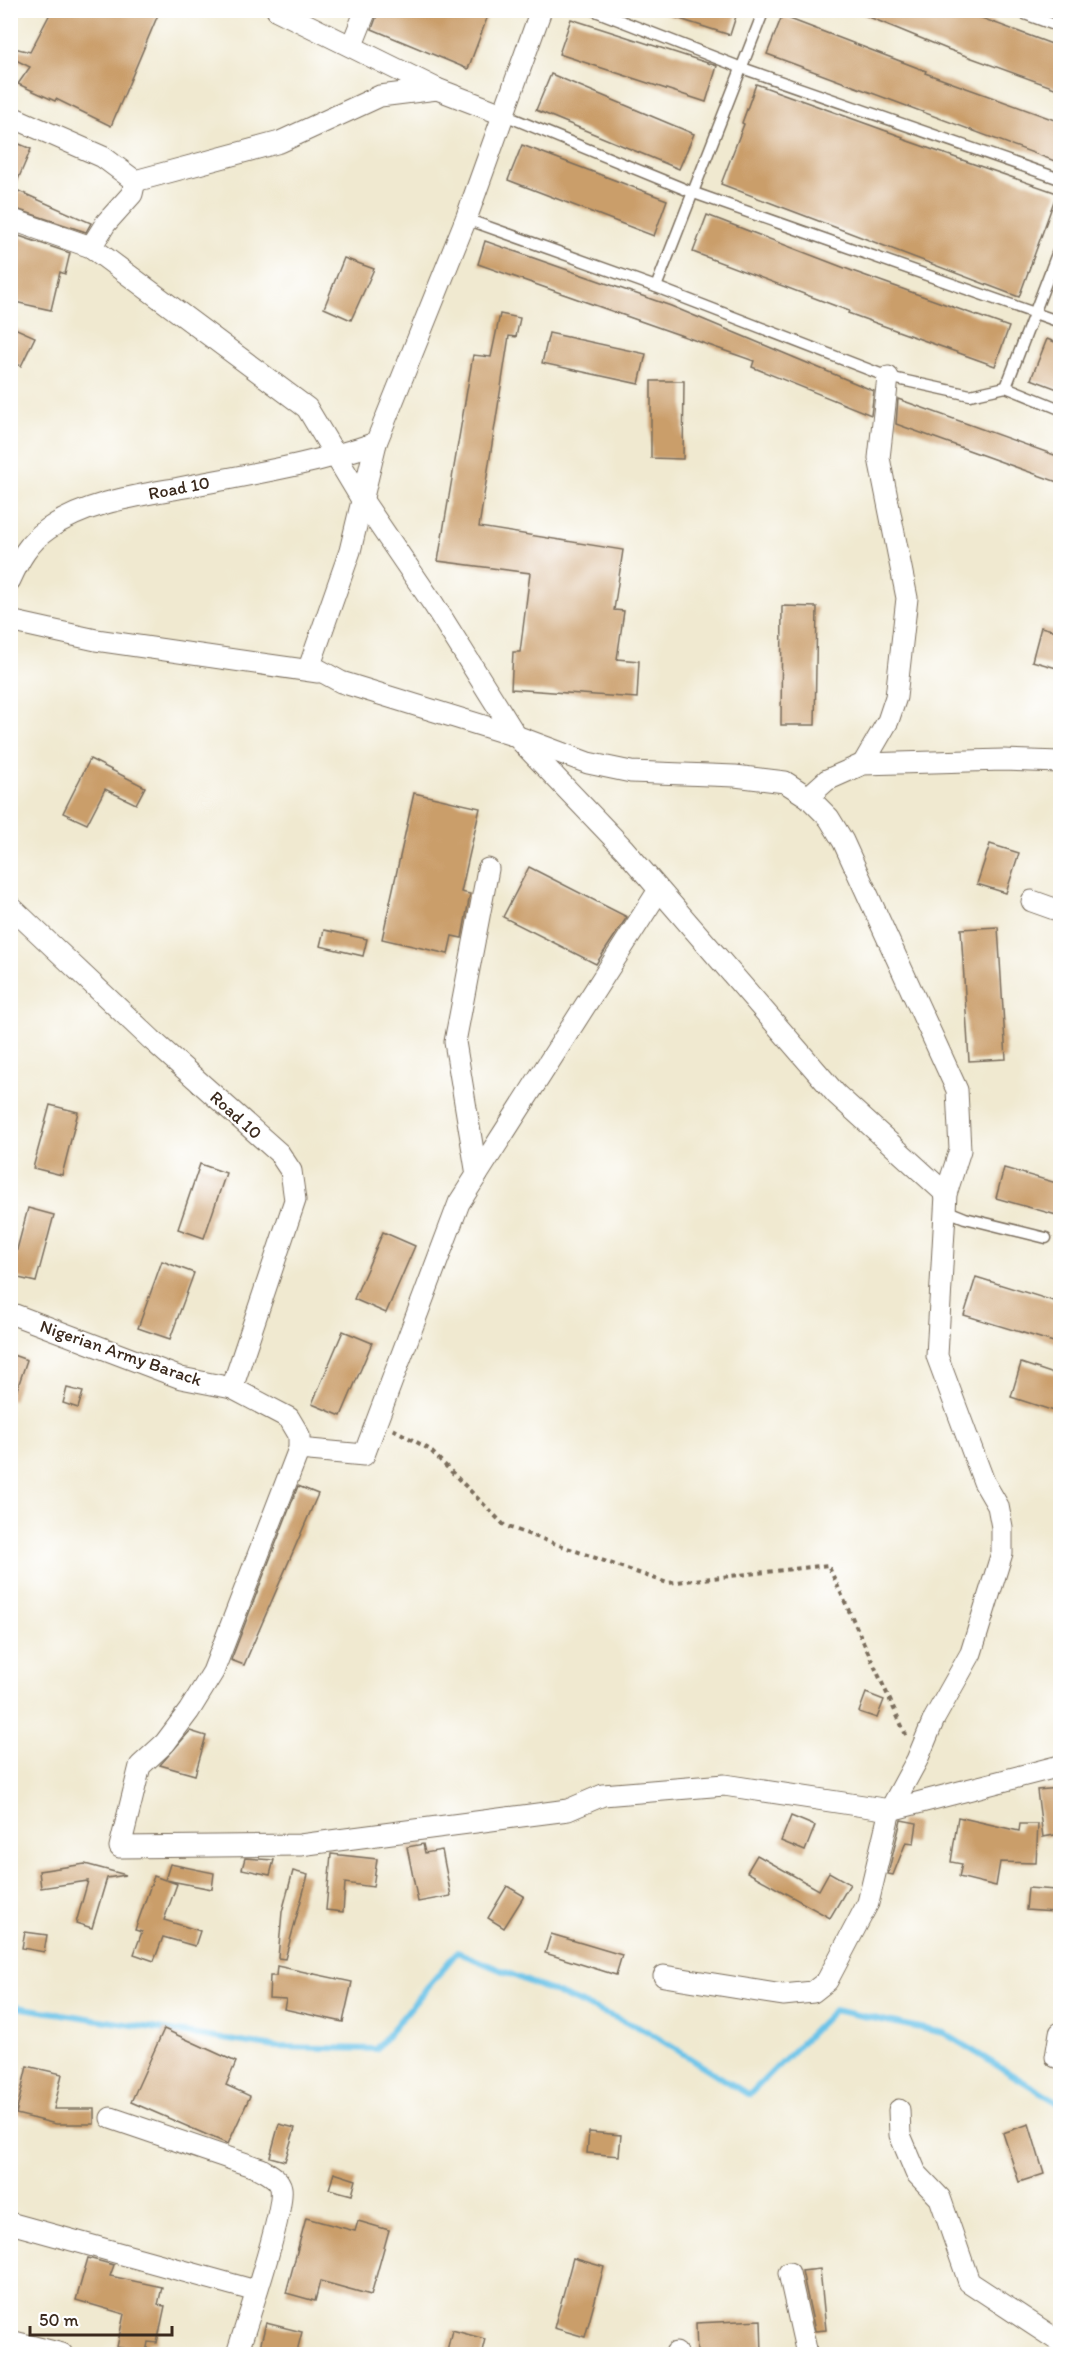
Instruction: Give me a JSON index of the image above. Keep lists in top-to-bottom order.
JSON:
{
  "streets": {
    "street": ["Road 10", "Nigerian Army Barack"]
  },
  "crossings": [
    ["Road 10", "Nigerian Army Barack"]
  ],
  "scale_bar": "50 m"
}
